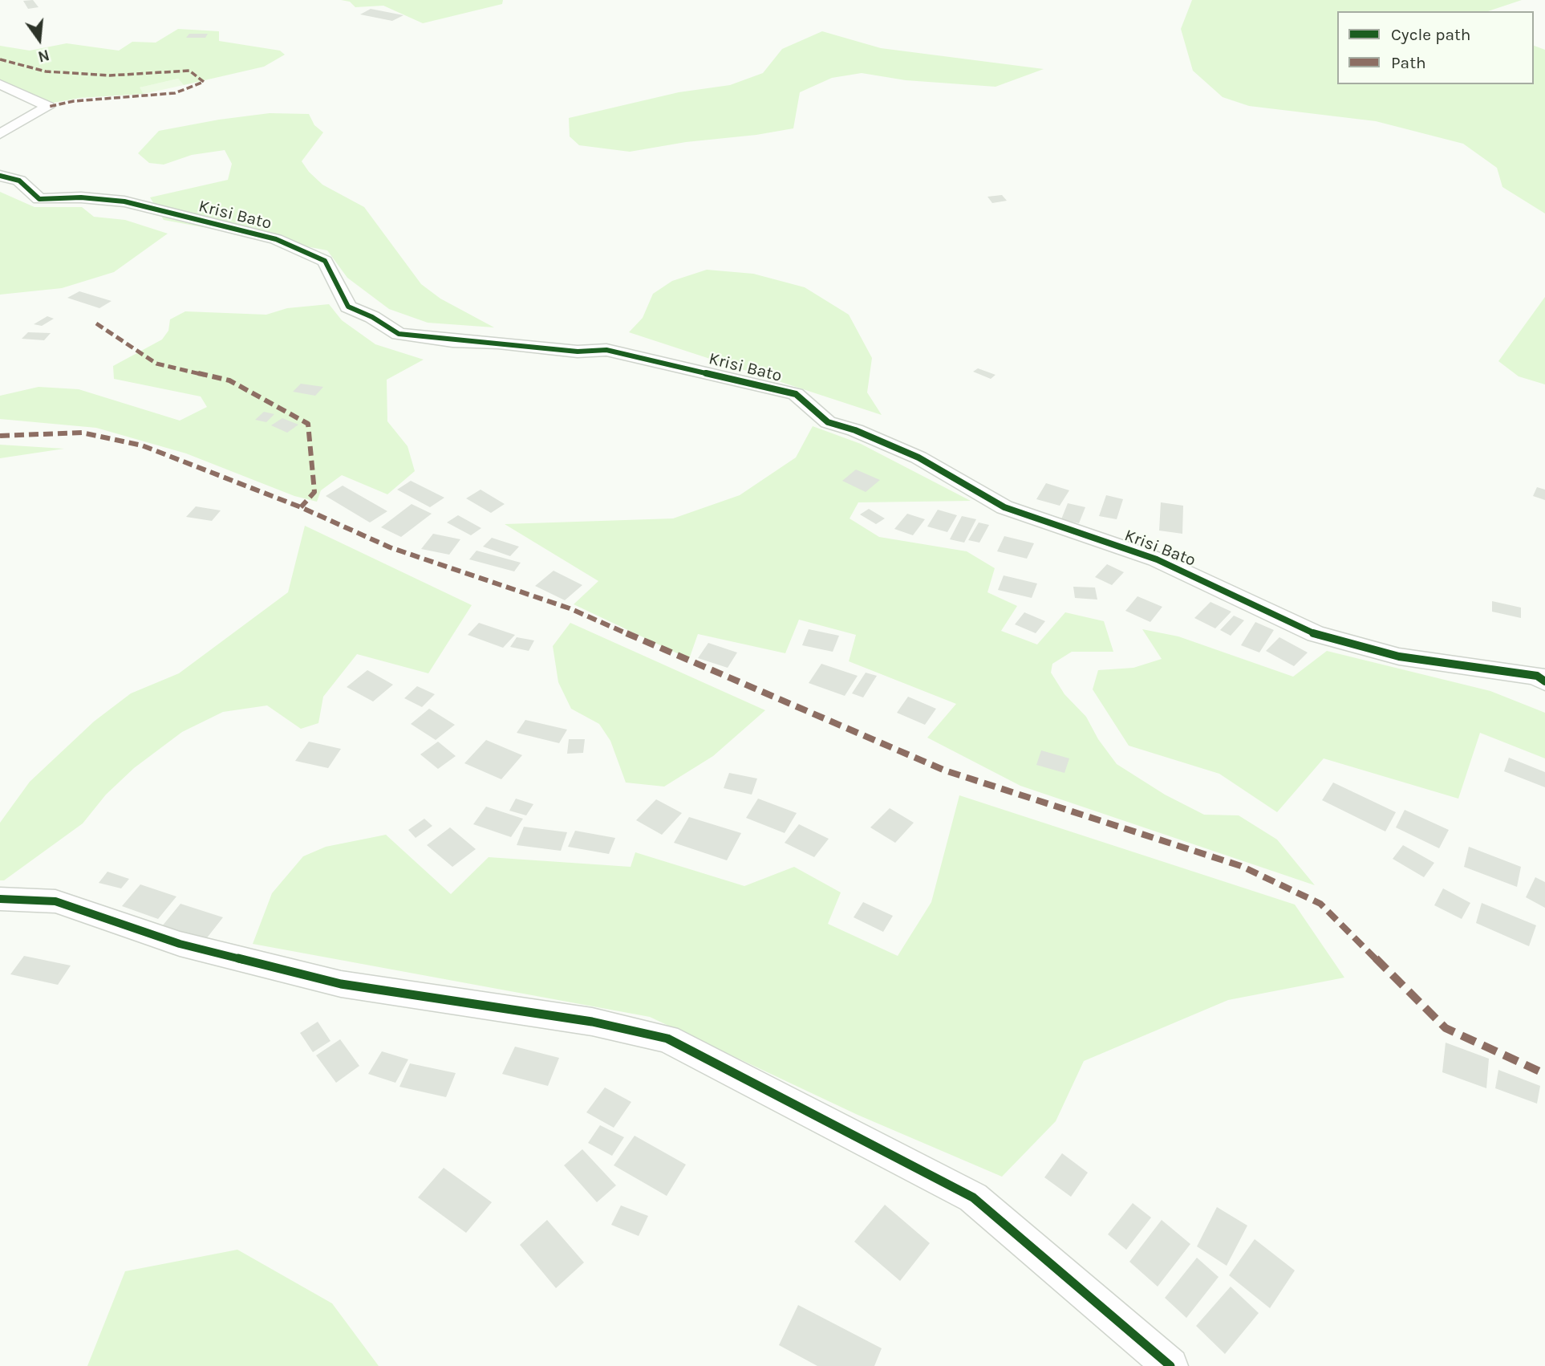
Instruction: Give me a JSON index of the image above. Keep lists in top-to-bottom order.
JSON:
{
  "streets": {
    "street": ["Krisi Bato"]
  },
  "legend": ["Cycle path", "Path"],
  "north": "bottom"
}
